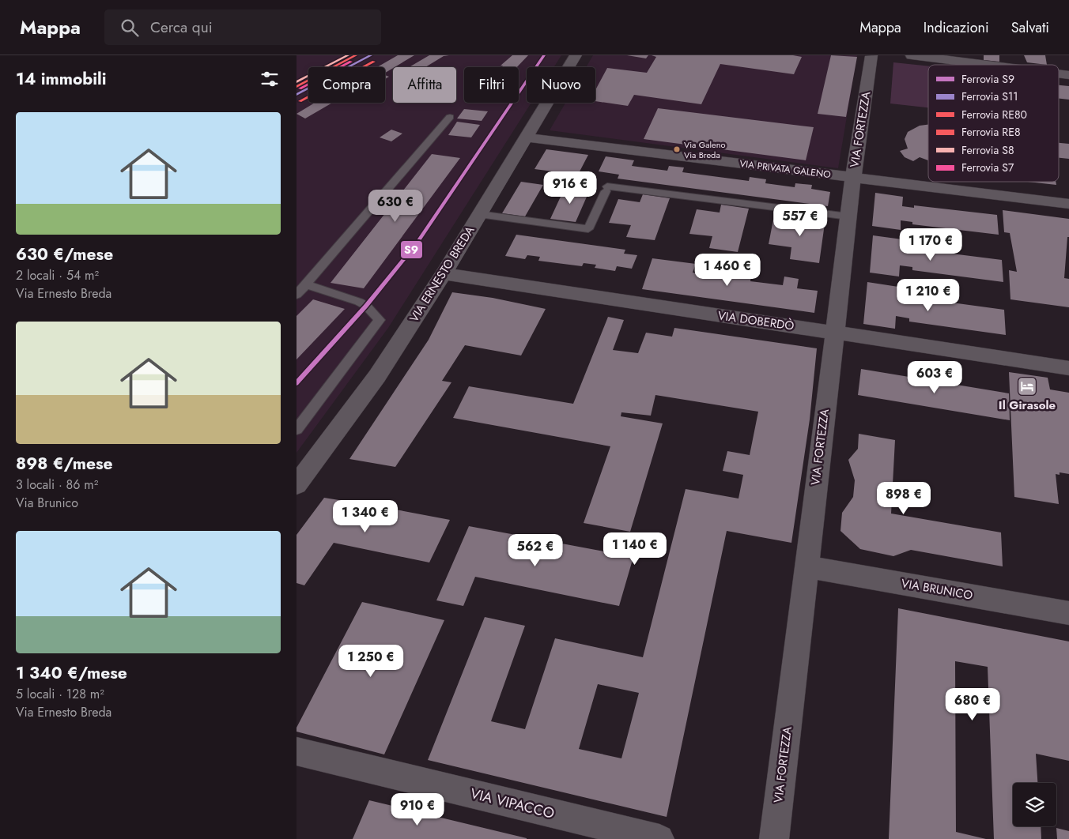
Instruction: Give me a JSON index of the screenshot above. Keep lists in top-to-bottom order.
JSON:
{
  "streets": {
    "street": [
      "VIA FORTEZZA",
      "VIA PRIVATA GALENO",
      "VIA ERNESTO BREDA",
      "VIA DOBERDÒ",
      "VIA BRUNICO",
      "VIA VIPACCO"
    ]
  },
  "crossings": [
    ["VIA FORTEZZA", "VIA PRIVATA GALENO"],
    ["VIA FORTEZZA", "VIA DOBERDÒ"],
    ["VIA FORTEZZA", "VIA BRUNICO"],
    ["VIA PRIVATA GALENO", "VIA ERNESTO BREDA"],
    ["VIA ERNESTO BREDA", "VIA DOBERDÒ"]
  ],
  "places": {
    "other": ["Via Galeno Via Breda"],
    "hotel": ["Il Girasole"]
  },
  "lines": [
    "rail line S9",
    "rail line S11",
    "rail line RE8",
    "rail line S8",
    "rail line RE80",
    "rail line S7"
  ],
  "legend": [
    "Ferrovia S9",
    "Ferrovia S11",
    "Ferrovia RE80",
    "Ferrovia RE8",
    "Ferrovia S8",
    "Ferrovia S7"
  ],
  "page": {
    "header": "Mappa",
    "search": "Cerca qui",
    "nav": ["Mappa", "Indicazioni", "Salvati"],
    "heading": "14 immobili",
    "chip": [
      "Compra",
      "Affitta",
      "Filtri",
      "Nuovo"
    ],
    "list": [
      {
        "name": "630 €/mese",
        "note": "2 locali · 54 m² · Via Ernesto Breda"
      },
      {
        "name": "898 €/mese",
        "note": "3 locali · 86 m² · Via Brunico"
      },
      {
        "name": "1 340 €/mese",
        "note": "5 locali · 128 m² · Via Ernesto Breda"
      }
    ],
    "price": [
      "916 €",
      "630 €",
      "557 €",
      "1 170 €",
      "1 460 €",
      "1 210 €",
      "603 €",
      "898 €",
      "1 340 €",
      "1 140 €",
      "562 €",
      "1 250 €",
      "680 €",
      "910 €"
    ]
  }
}
